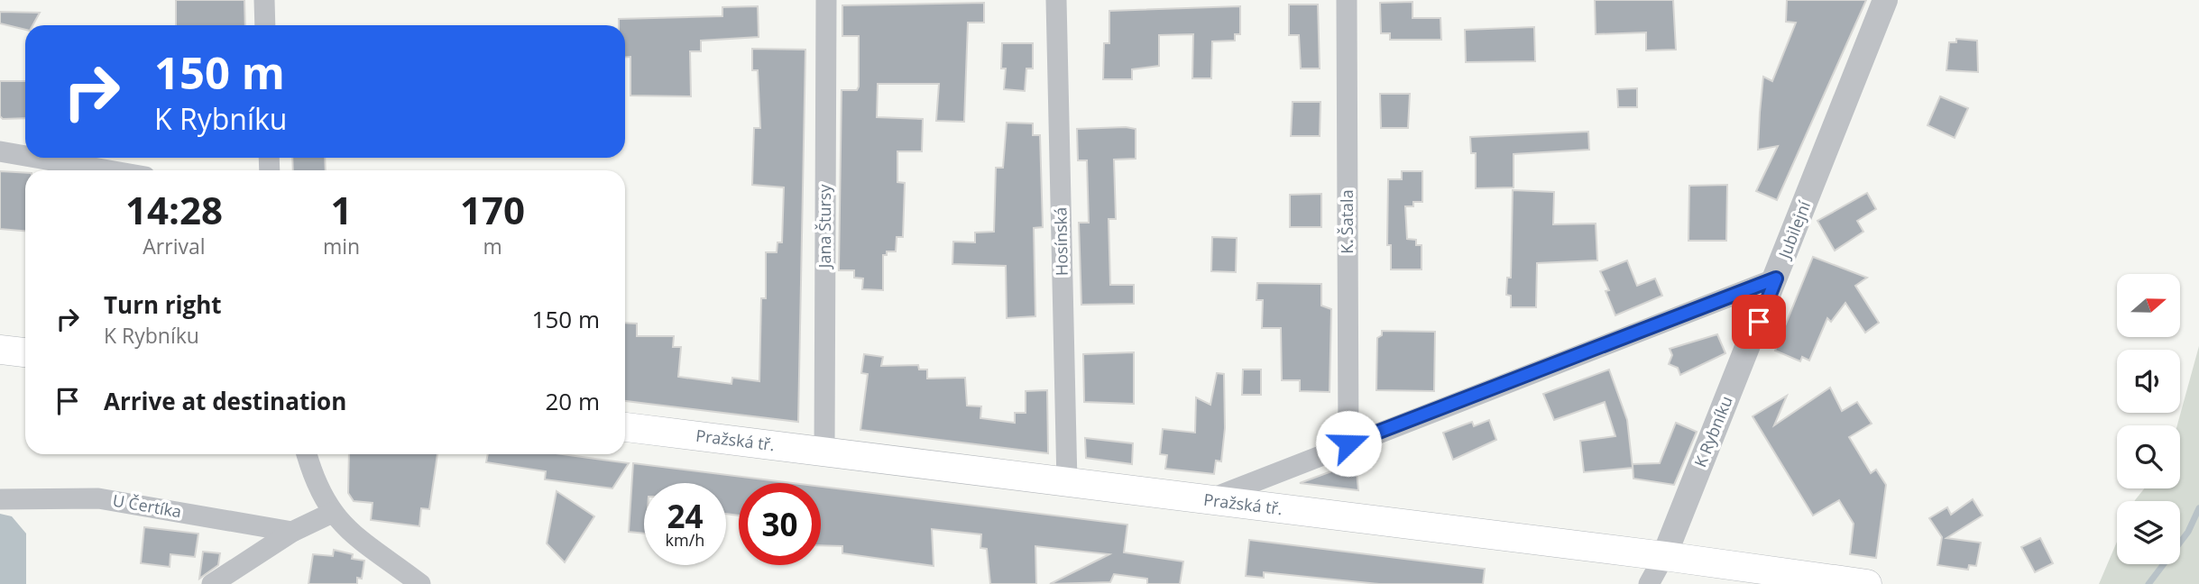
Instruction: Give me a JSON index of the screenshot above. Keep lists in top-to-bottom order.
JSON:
{
  "streets": {
    "main road": ["Pražská tř."],
    "street": [
      "K. Šatala",
      "Jana Štursy",
      "Jubilejní",
      "Hosínská",
      "K Rybníku",
      "U Čertíka"
    ]
  },
  "crossings": [
    ["K. Šatala", "Jubilejní"],
    ["Jana Štursy", "Pražská tř."],
    ["Jubilejní", "K Rybníku"],
    ["Jubilejní", "Pražská tř."],
    ["Hosínská", "Pražská tř."],
    ["K Rybníku", "Pražská tř."]
  ],
  "north": "right",
  "page": {
    "turn": ["150 m", "K Rybníku"],
    "eta": [
      "14:28",
      "Arrival",
      "1",
      "min",
      "170",
      "m"
    ],
    "list": [
      {
        "name": "Turn right",
        "note": "K Rybníku",
        "value": "150 m"
      },
      {
        "name": "Arrive at destination",
        "value": "20 m"
      }
    ],
    "speed": "24 km/h",
    "limit": "30"
  }
}
